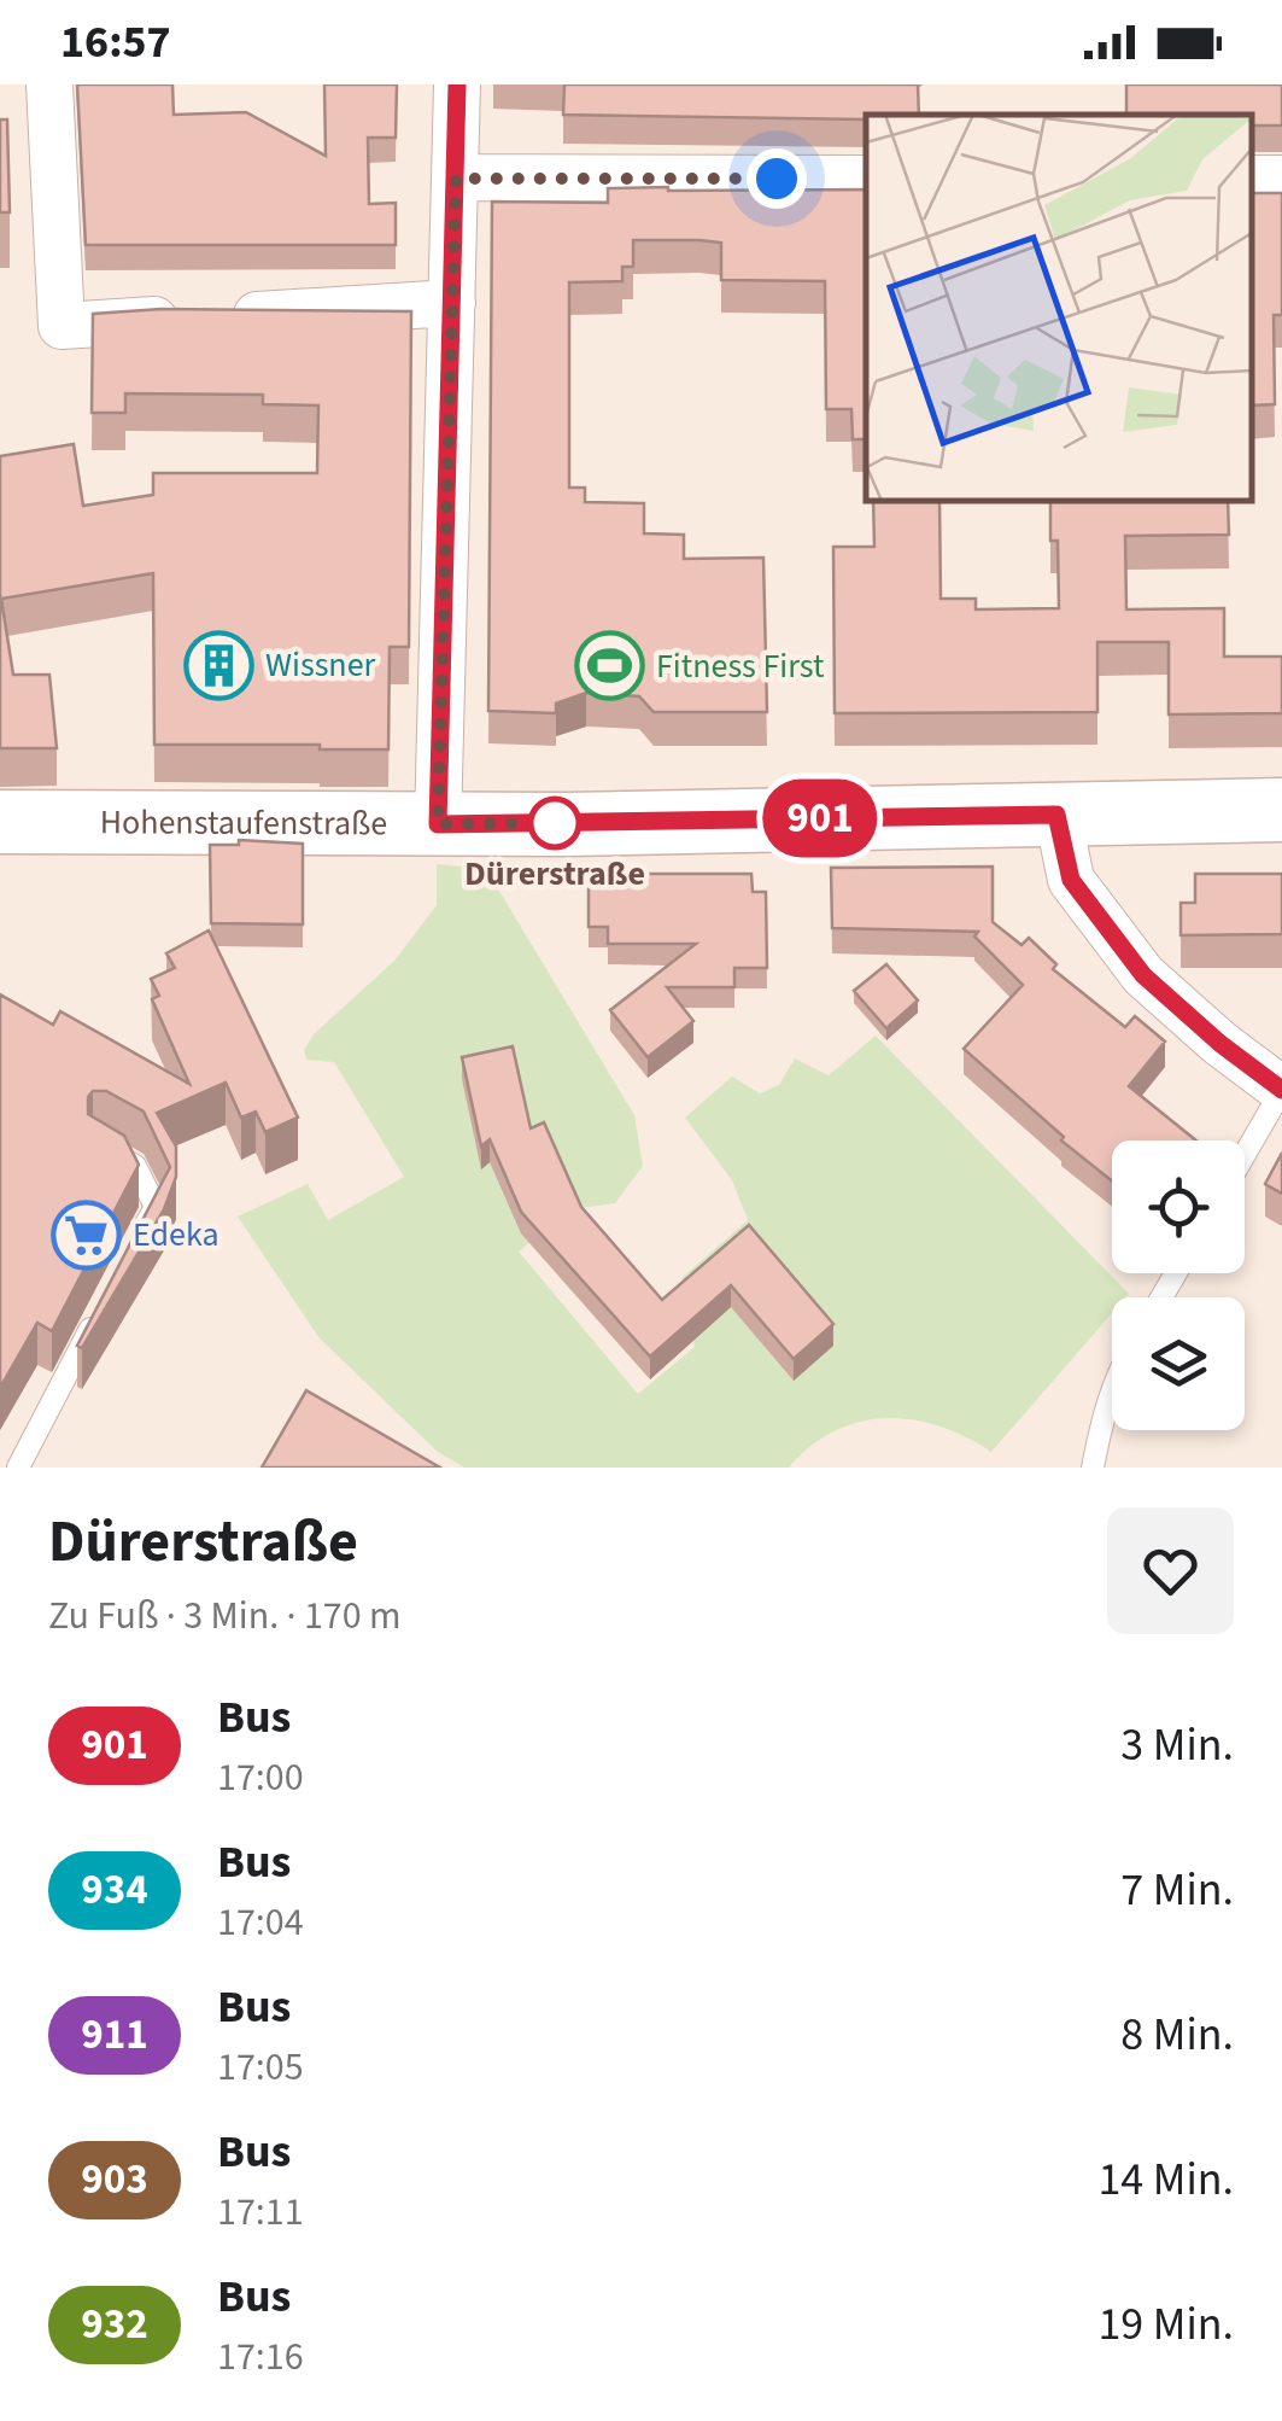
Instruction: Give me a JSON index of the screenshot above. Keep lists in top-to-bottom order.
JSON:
{
  "streets": {
    "main road": ["Hohenstaufenstraße"]
  },
  "places": {
    "building": ["Wissner"],
    "sports": ["Fitness First"],
    "other": ["Dürerstraße"],
    "supermarket": ["Edeka"]
  },
  "lines": ["bus line 901"],
  "page": {
    "status": "16:57",
    "on_map": "901",
    "heading": ["Dürerstraße", "Zu Fuß · 3 Min. · 170 m"],
    "list": [
      {
        "mark": "901",
        "name": "Bus",
        "note": "17:00",
        "value": "3 Min."
      },
      {
        "mark": "934",
        "name": "Bus",
        "note": "17:04",
        "value": "7 Min."
      },
      {
        "mark": "911",
        "name": "Bus",
        "note": "17:05",
        "value": "8 Min."
      },
      {
        "mark": "903",
        "name": "Bus",
        "note": "17:11",
        "value": "14 Min."
      },
      {
        "mark": "932",
        "name": "Bus",
        "note": "17:16",
        "value": "19 Min."
      }
    ]
  }
}
